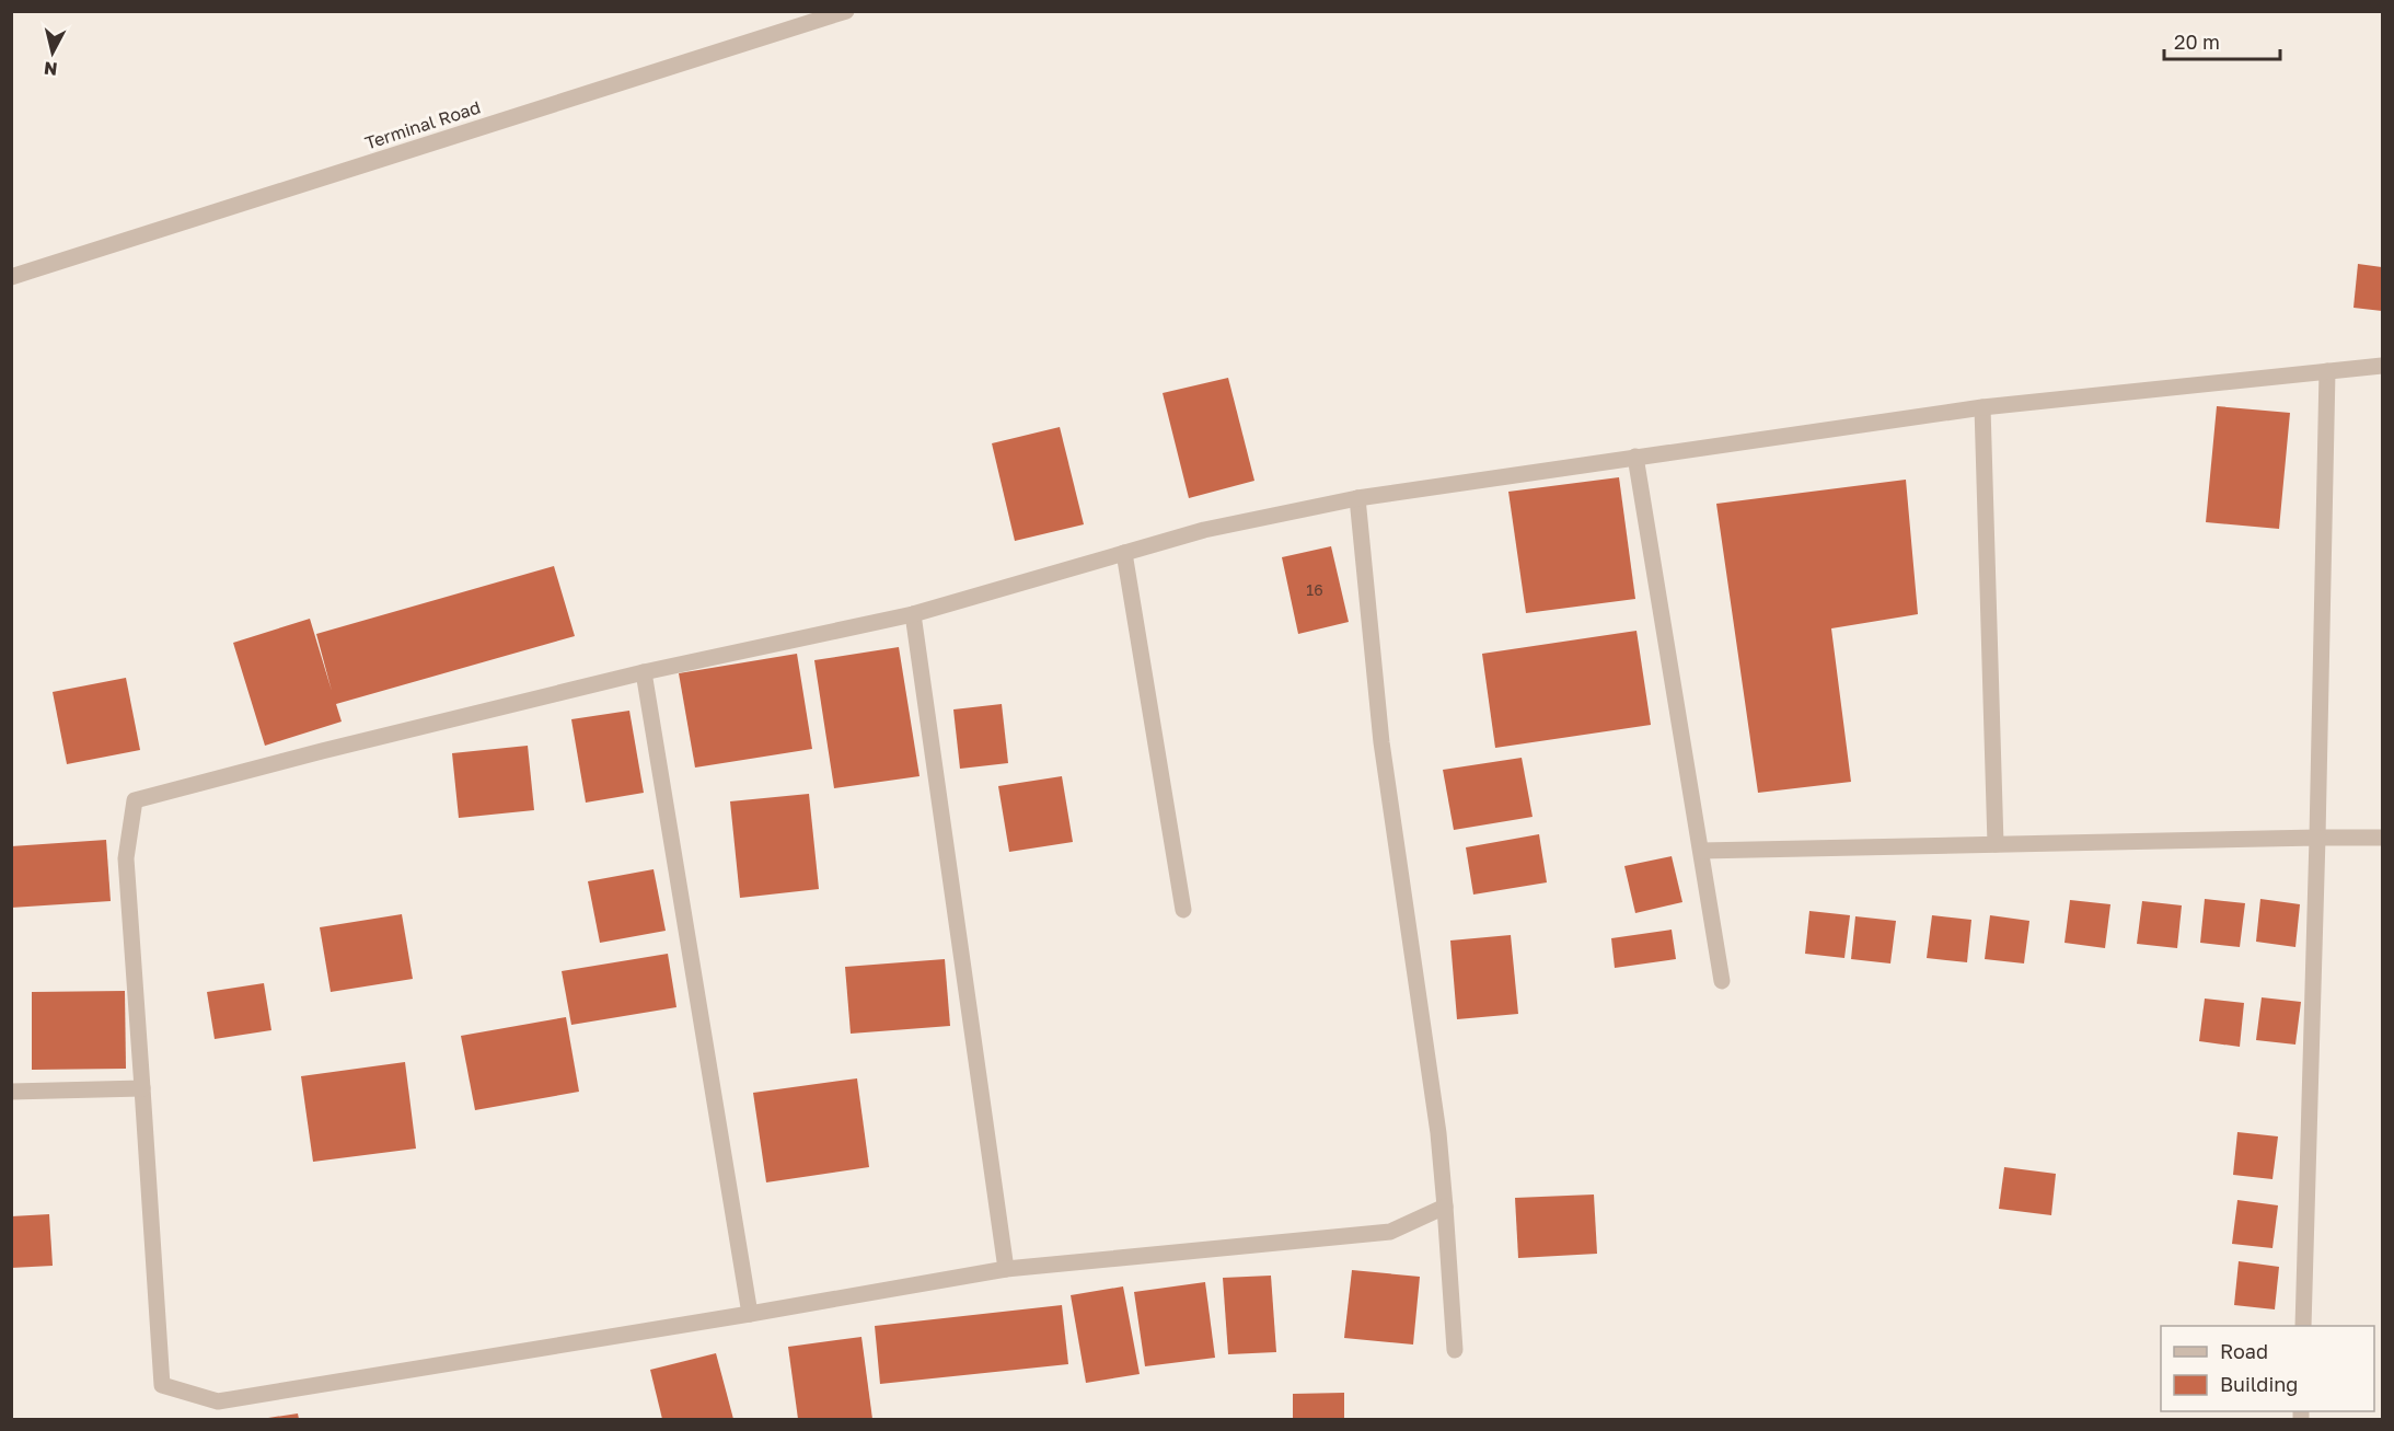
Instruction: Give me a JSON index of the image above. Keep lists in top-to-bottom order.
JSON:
{
  "streets": {
    "street": ["Terminal Road"]
  },
  "house_numbers": ["16"],
  "legend": ["Road", "Building"],
  "scale_bar": "20 m",
  "north": "bottom"
}
